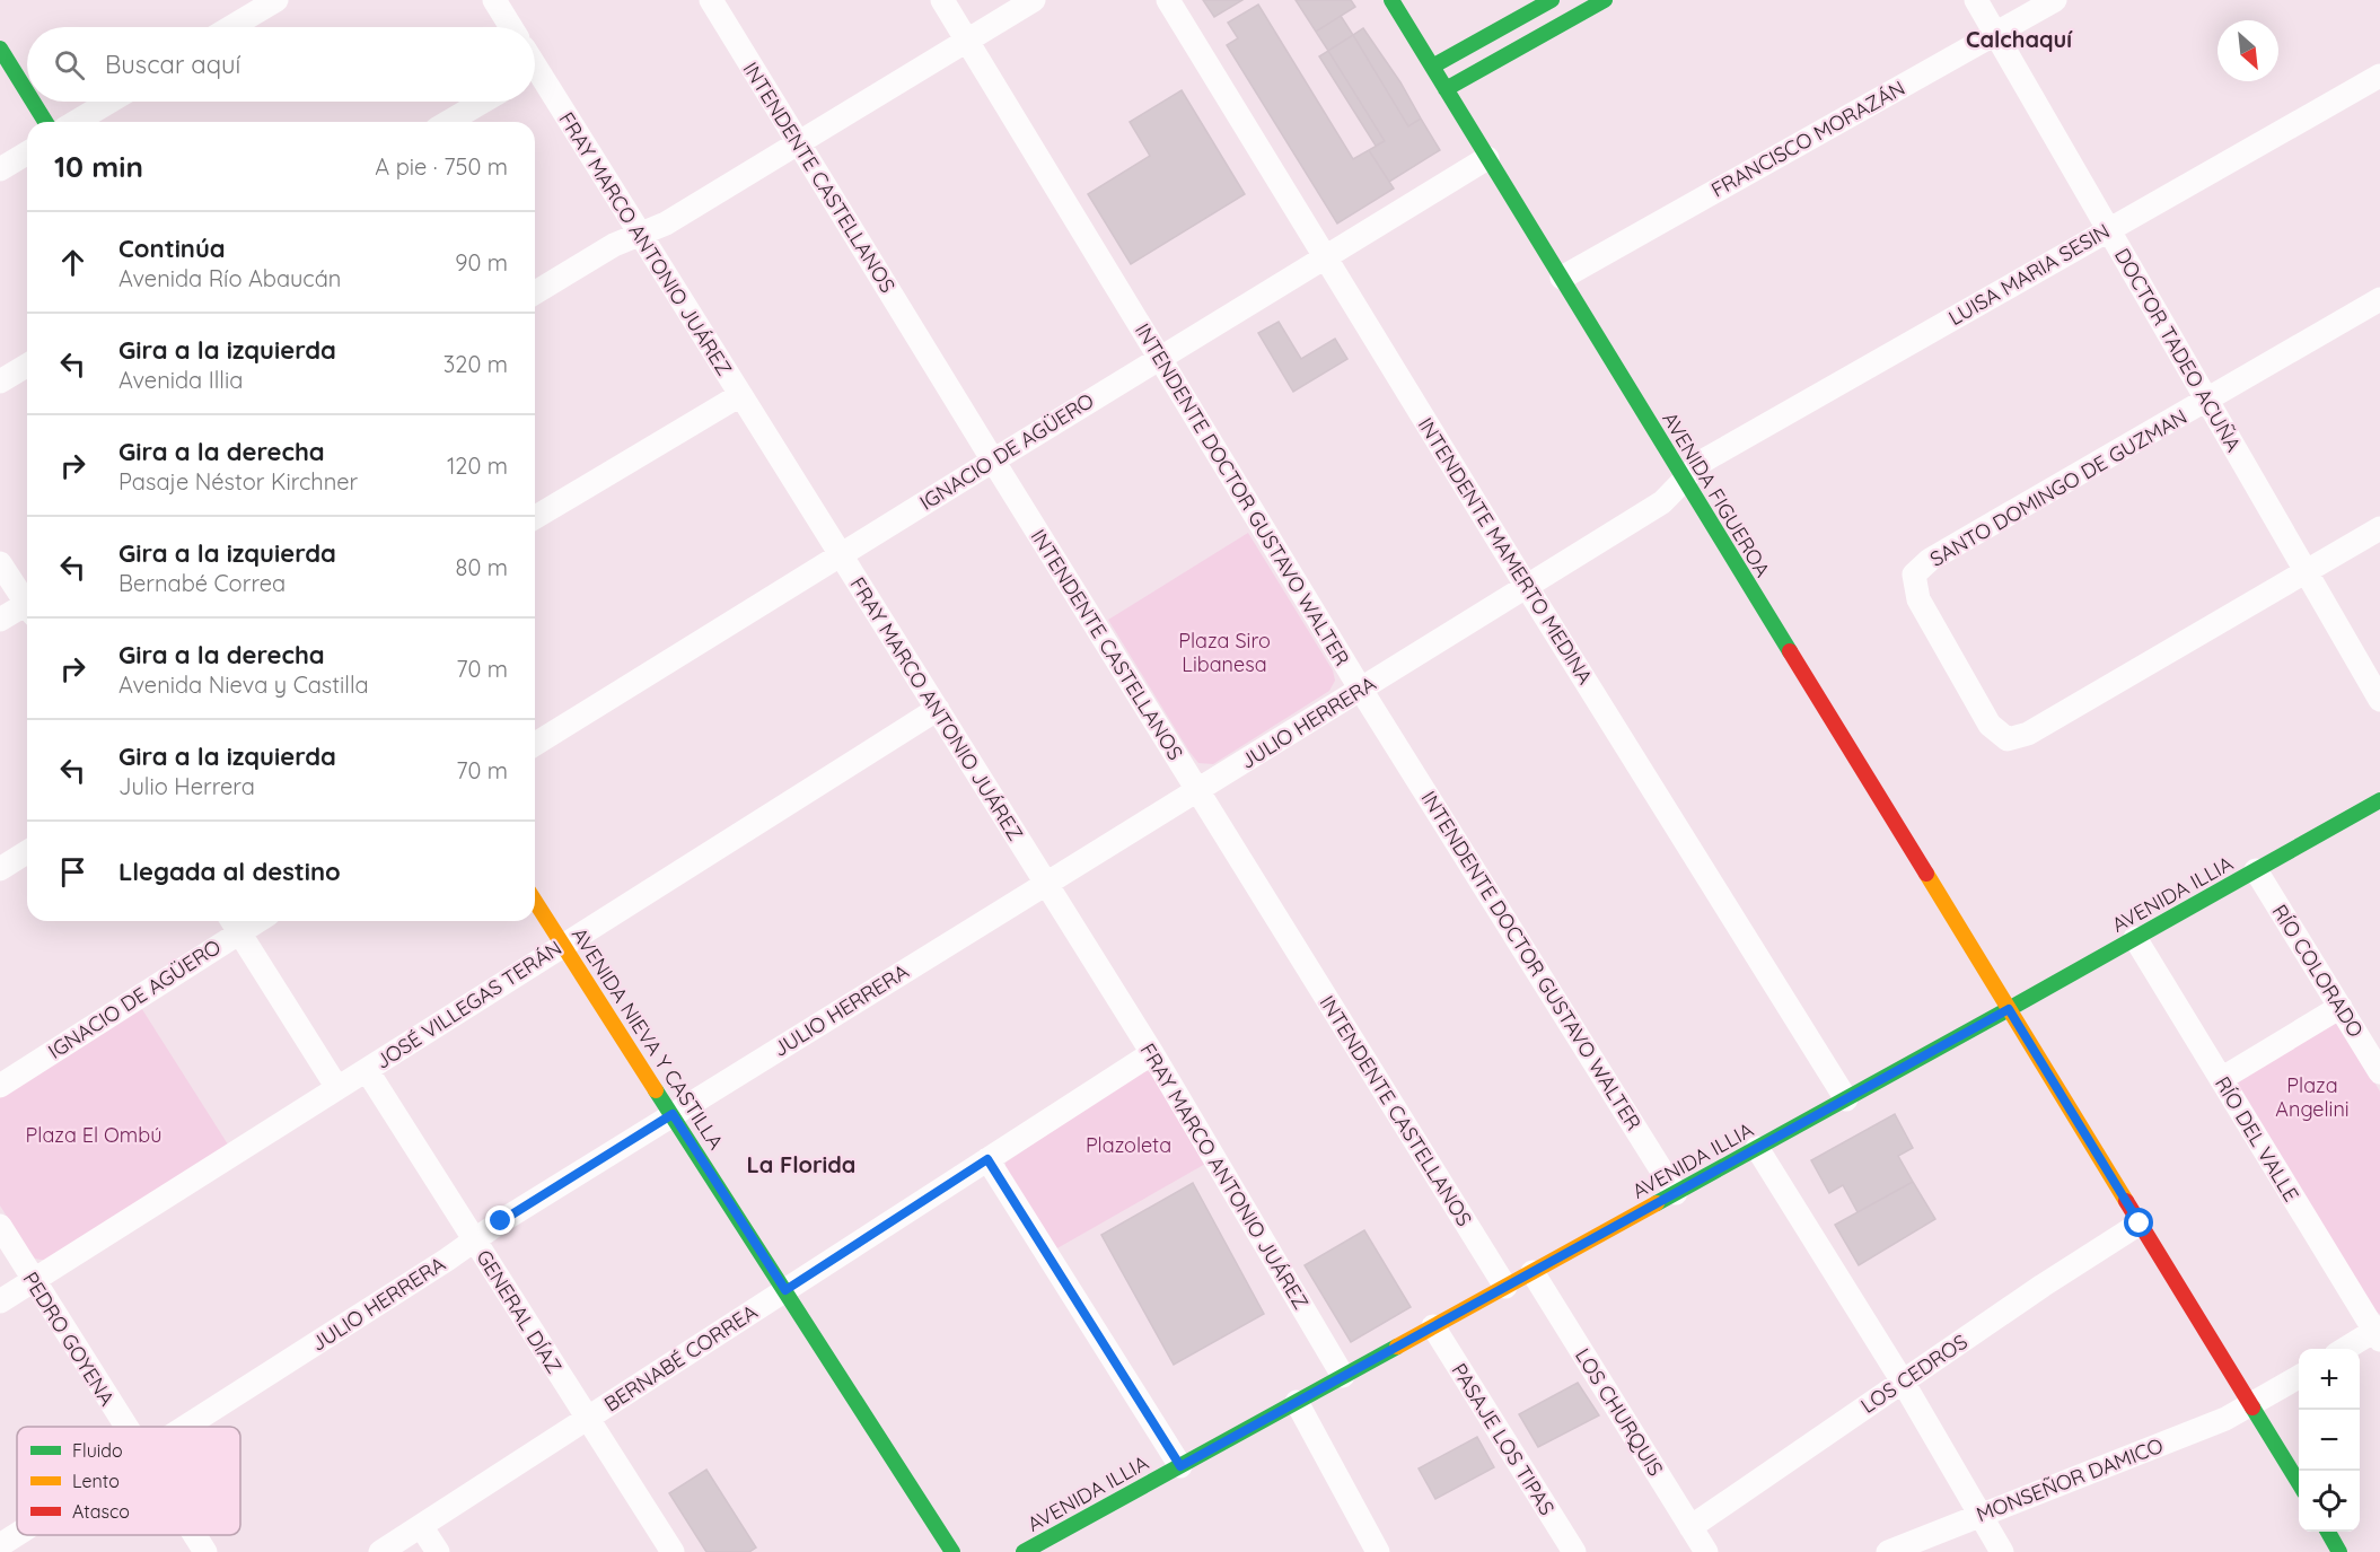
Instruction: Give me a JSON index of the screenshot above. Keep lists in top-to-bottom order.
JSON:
{
  "streets": {
    "main road": ["AVENIDA FIGUEROA", "AVENIDA ILLIA", "AVENIDA NIEVA Y CASTILLA"],
    "street": [
      "FRANCISCO MORAZÁN",
      "INTENDENTE CASTELLANOS",
      "FRAY MARCO ANTONIO JUÁREZ",
      "LUISA MARIA SESIN",
      "DOCTOR TADEO ACUÑA",
      "IGNACIO DE AGÜERO",
      "SANTO DOMINGO DE GUZMAN",
      "INTENDENTE DOCTOR GUSTAVO WALTER",
      "INTENDENTE MAMERTO MEDINA",
      "JULIO HERRERA",
      "RÍO COLORADO",
      "JOSÉ VILLEGAS TERÁN",
      "RÍO DEL VALLE",
      "GENERAL DÍAZ",
      "PEDRO GOYENA",
      "BERNABÉ CORREA",
      "LOS CEDROS",
      "LOS CHURQUIS",
      "PASAJE LOS TIPAS",
      "MONSEÑOR DAMICO"
    ]
  },
  "crossings": [
    ["FRANCISCO MORAZÁN", "DOCTOR TADEO ACUÑA"],
    ["FRANCISCO MORAZÁN", "AVENIDA FIGUEROA"],
    ["INTENDENTE CASTELLANOS", "IGNACIO DE AGÜERO"],
    ["INTENDENTE CASTELLANOS", "JULIO HERRERA"],
    ["INTENDENTE CASTELLANOS", "AVENIDA ILLIA"],
    ["FRAY MARCO ANTONIO JUÁREZ", "IGNACIO DE AGÜERO"],
    ["FRAY MARCO ANTONIO JUÁREZ", "JULIO HERRERA"],
    ["FRAY MARCO ANTONIO JUÁREZ", "AVENIDA ILLIA"],
    ["FRAY MARCO ANTONIO JUÁREZ", "JOSÉ VILLEGAS TERÁN"],
    ["FRAY MARCO ANTONIO JUÁREZ", "BERNABÉ CORREA"],
    ["LUISA MARIA SESIN", "DOCTOR TADEO ACUÑA"],
    ["LUISA MARIA SESIN", "AVENIDA FIGUEROA"],
    ["LUISA MARIA SESIN", "JULIO HERRERA"],
    ["DOCTOR TADEO ACUÑA", "SANTO DOMINGO DE GUZMAN"],
    ["IGNACIO DE AGÜERO", "INTENDENTE DOCTOR GUSTAVO WALTER"],
    ["IGNACIO DE AGÜERO", "AVENIDA FIGUEROA"],
    ["IGNACIO DE AGÜERO", "INTENDENTE MAMERTO MEDINA"],
    ["INTENDENTE DOCTOR GUSTAVO WALTER", "JULIO HERRERA"],
    ["INTENDENTE DOCTOR GUSTAVO WALTER", "AVENIDA ILLIA"],
    ["AVENIDA FIGUEROA", "JULIO HERRERA"],
    ["AVENIDA FIGUEROA", "AVENIDA ILLIA"],
    ["AVENIDA FIGUEROA", "LOS CEDROS"],
    ["AVENIDA FIGUEROA", "MONSEÑOR DAMICO"],
    ["INTENDENTE MAMERTO MEDINA", "JULIO HERRERA"],
    ["INTENDENTE MAMERTO MEDINA", "AVENIDA ILLIA"],
    ["JULIO HERRERA", "AVENIDA NIEVA Y CASTILLA"],
    ["JULIO HERRERA", "GENERAL DÍAZ"],
    ["AVENIDA ILLIA", "RÍO COLORADO"],
    ["AVENIDA ILLIA", "RÍO DEL VALLE"],
    ["AVENIDA ILLIA", "LOS CHURQUIS"],
    ["AVENIDA ILLIA", "PASAJE LOS TIPAS"],
    ["JOSÉ VILLEGAS TERÁN", "AVENIDA NIEVA Y CASTILLA"],
    ["JOSÉ VILLEGAS TERÁN", "GENERAL DÍAZ"],
    ["JOSÉ VILLEGAS TERÁN", "PEDRO GOYENA"],
    ["AVENIDA NIEVA Y CASTILLA", "BERNABÉ CORREA"],
    ["GENERAL DÍAZ", "BERNABÉ CORREA"],
    ["LOS CEDROS", "LOS CHURQUIS"]
  ],
  "districts": ["Calchaquí", "La Florida"],
  "parks": [
    "Plaza Siro Libanesa",
    "Plaza Angelini",
    "Plaza El Ombú",
    "Plazoleta"
  ],
  "legend": ["Fluido", "Lento", "Atasco"],
  "north": "bottom right",
  "page": {
    "search": "Buscar aquí",
    "heading": ["10 min", "A pie · 750 m"],
    "list": [
      ["Continúa", "Avenida Río Abaucán", "90 m"],
      ["Gira a la izquierda", "Avenida Illia", "320 m"],
      ["Gira a la derecha", "Pasaje Néstor Kirchner", "120 m"],
      ["Gira a la izquierda", "Bernabé Correa", "80 m"],
      ["Gira a la derecha", "Avenida Nieva y Castilla", "70 m"],
      ["Gira a la izquierda", "Julio Herrera", "70 m"],
      "Llegada al destino"
    ],
    "map_buttons": ["+", "−"]
  }
}
